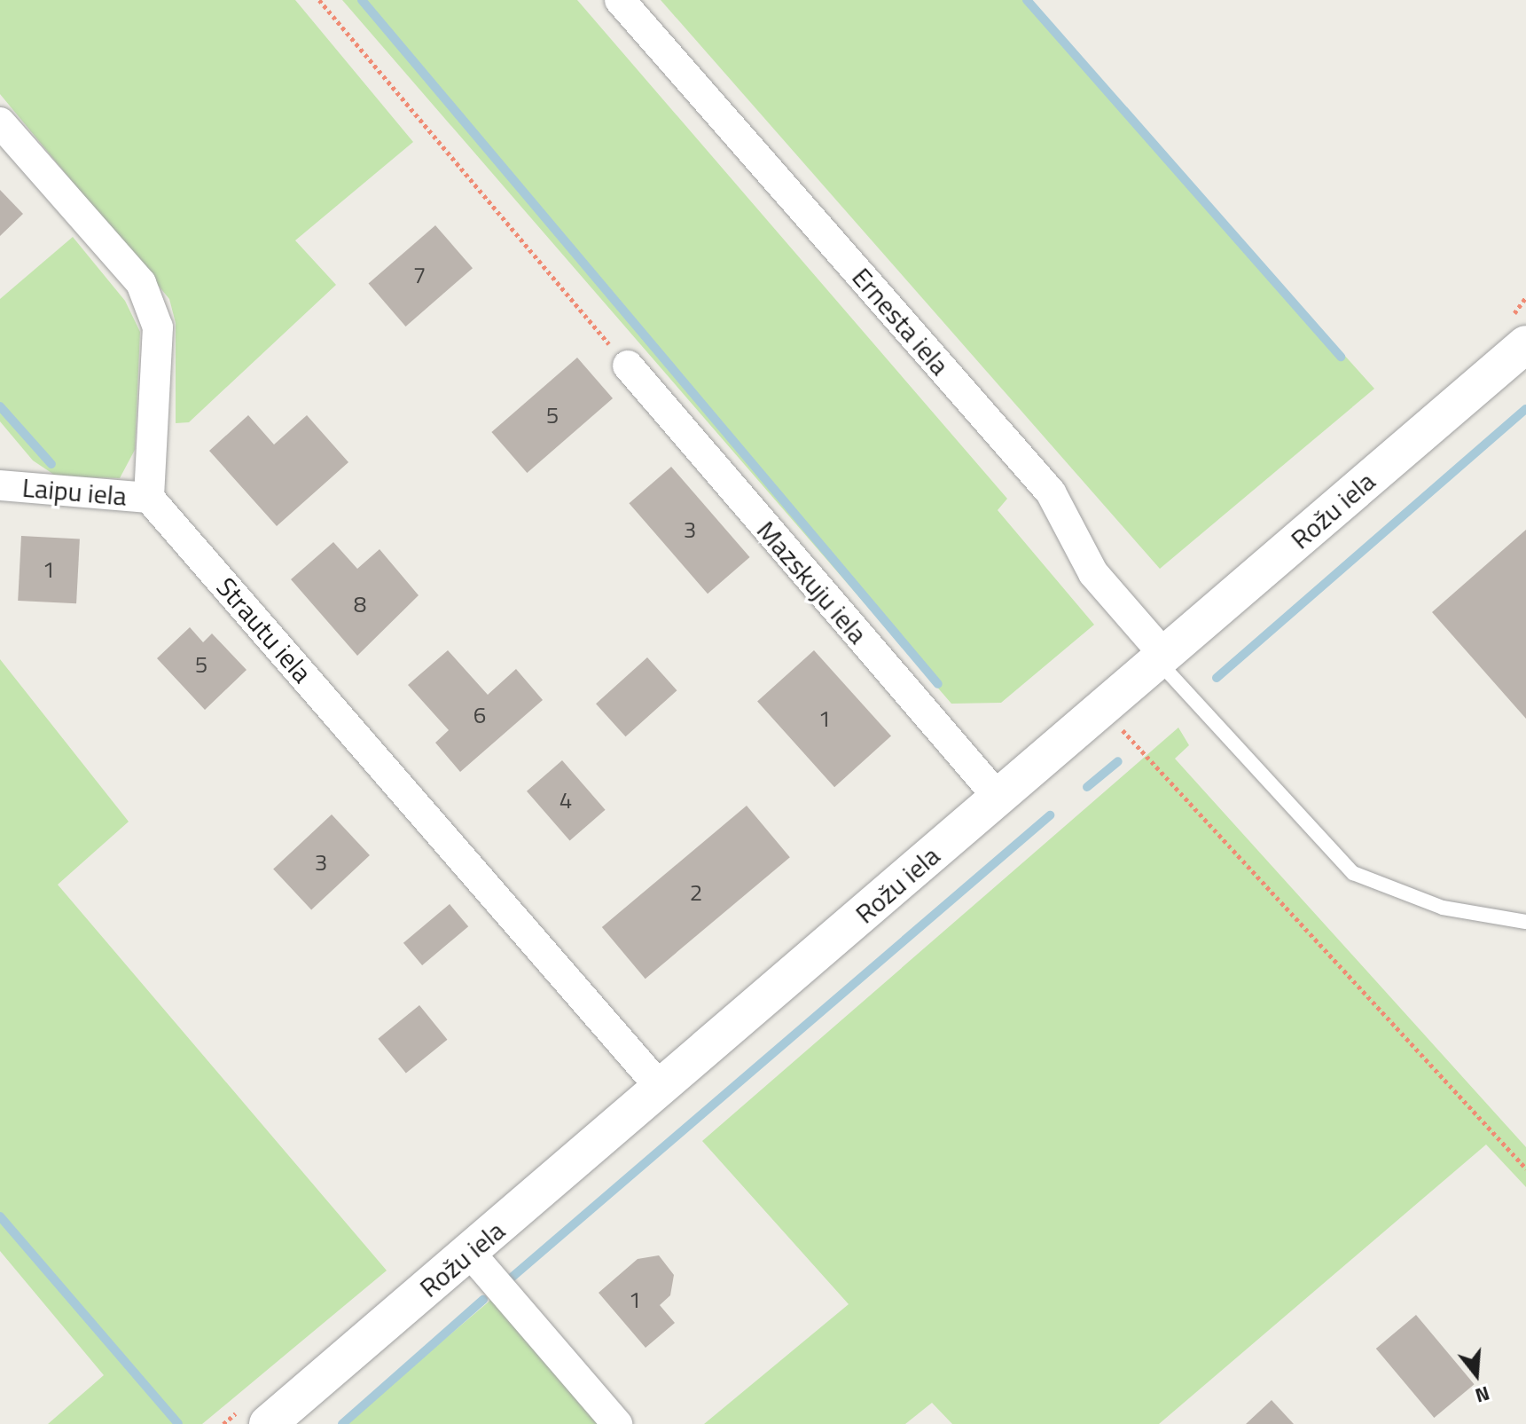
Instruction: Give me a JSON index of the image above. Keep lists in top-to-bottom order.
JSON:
{
  "streets": {
    "street": [
      "Ernesta iela",
      "Laipu iela",
      "Rožu iela",
      "Mazskuju iela",
      "Strautu iela"
    ]
  },
  "crossings": [
    ["Ernesta iela", "Rožu iela"],
    ["Laipu iela", "Strautu iela"],
    ["Rožu iela", "Mazskuju iela"],
    ["Rožu iela", "Strautu iela"]
  ],
  "house_numbers": [
    "7",
    "5",
    "3",
    "1",
    "8",
    "5",
    "6",
    "1",
    "4",
    "3",
    "2",
    "1"
  ],
  "north": "bottom"
}
